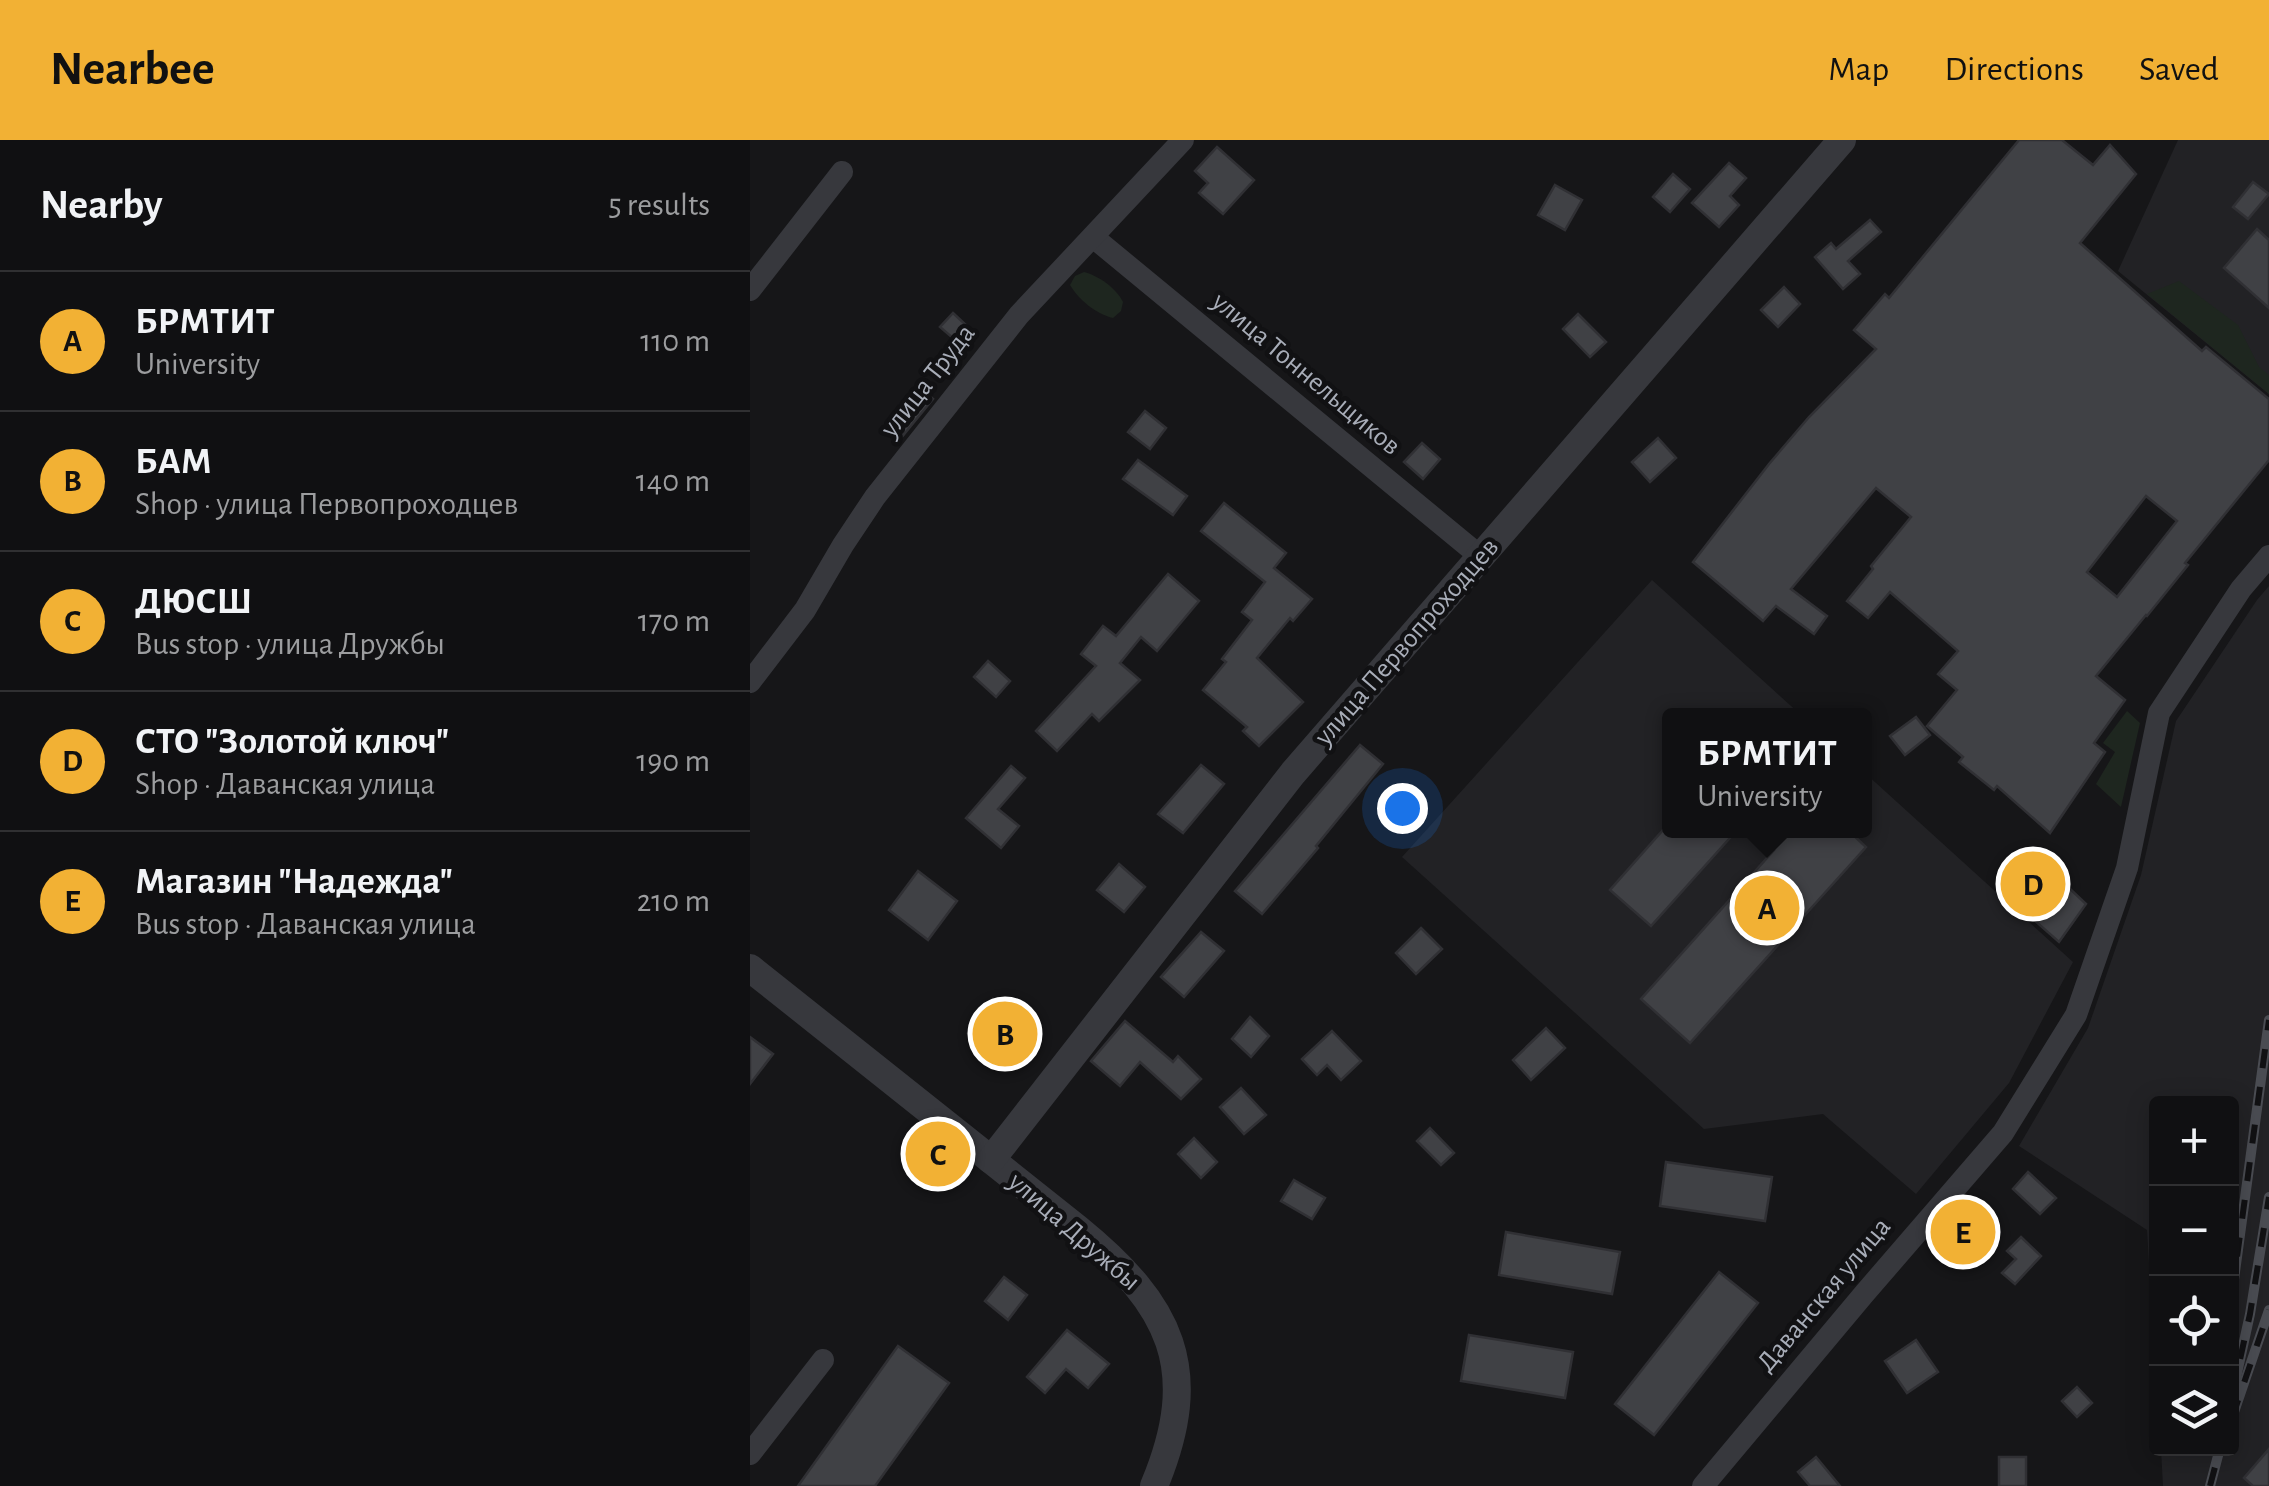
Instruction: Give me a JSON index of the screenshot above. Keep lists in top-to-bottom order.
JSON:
{
  "streets": {
    "street": [
      "улица Тоннельщиков",
      "улица Труда",
      "улица Первопроходцев",
      "улица Дружбы",
      "Даванская улица"
    ]
  },
  "crossings": [
    ["улица Тоннельщиков", "улица Труда"],
    ["улица Тоннельщиков", "улица Первопроходцев"],
    ["улица Первопроходцев", "улица Дружбы"]
  ],
  "page": {
    "header": "Nearbee",
    "nav": ["Map", "Directions", "Saved"],
    "heading": ["Nearby", "5 results"],
    "list": [
      {
        "mark": "A",
        "name": "БРМТИТ",
        "note": "University",
        "value": "110 m"
      },
      {
        "mark": "B",
        "name": "БАМ",
        "note": "Shop · улица Первопроходцев",
        "value": "140 m"
      },
      {
        "mark": "C",
        "name": "ДЮСШ",
        "note": "Bus stop · улица Дружбы",
        "value": "170 m"
      },
      {
        "mark": "D",
        "name": "СТО \"Золотой ключ\"",
        "note": "Shop · Даванская улица",
        "value": "190 m"
      },
      {
        "mark": "E",
        "name": "Магазин \"Надежда\"",
        "note": "Bus stop · Даванская улица",
        "value": "210 m"
      }
    ],
    "popup": ["БРМТИТ", "University"],
    "pins": [
      "D",
      "A",
      "B",
      "C",
      "E"
    ],
    "map_buttons": ["+", "−"]
  }
}
